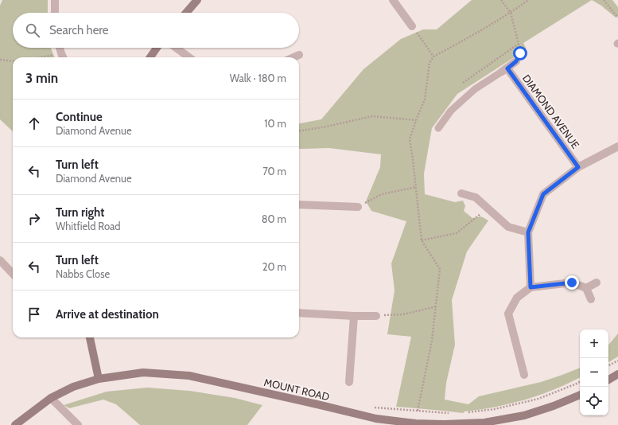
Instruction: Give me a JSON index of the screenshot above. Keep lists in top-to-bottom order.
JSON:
{
  "streets": {
    "street": ["DIAMOND AVENUE", "MOUNT ROAD"]
  },
  "page": {
    "search": "Search here",
    "heading": ["3 min", "Walk · 180 m"],
    "list": [
      ["Continue", "Diamond Avenue", "10 m"],
      ["Turn left", "Diamond Avenue", "70 m"],
      ["Turn right", "Whitfield Road", "80 m"],
      ["Turn left", "Nabbs Close", "20 m"],
      "Arrive at destination"
    ],
    "map_buttons": ["+", "−"]
  }
}
